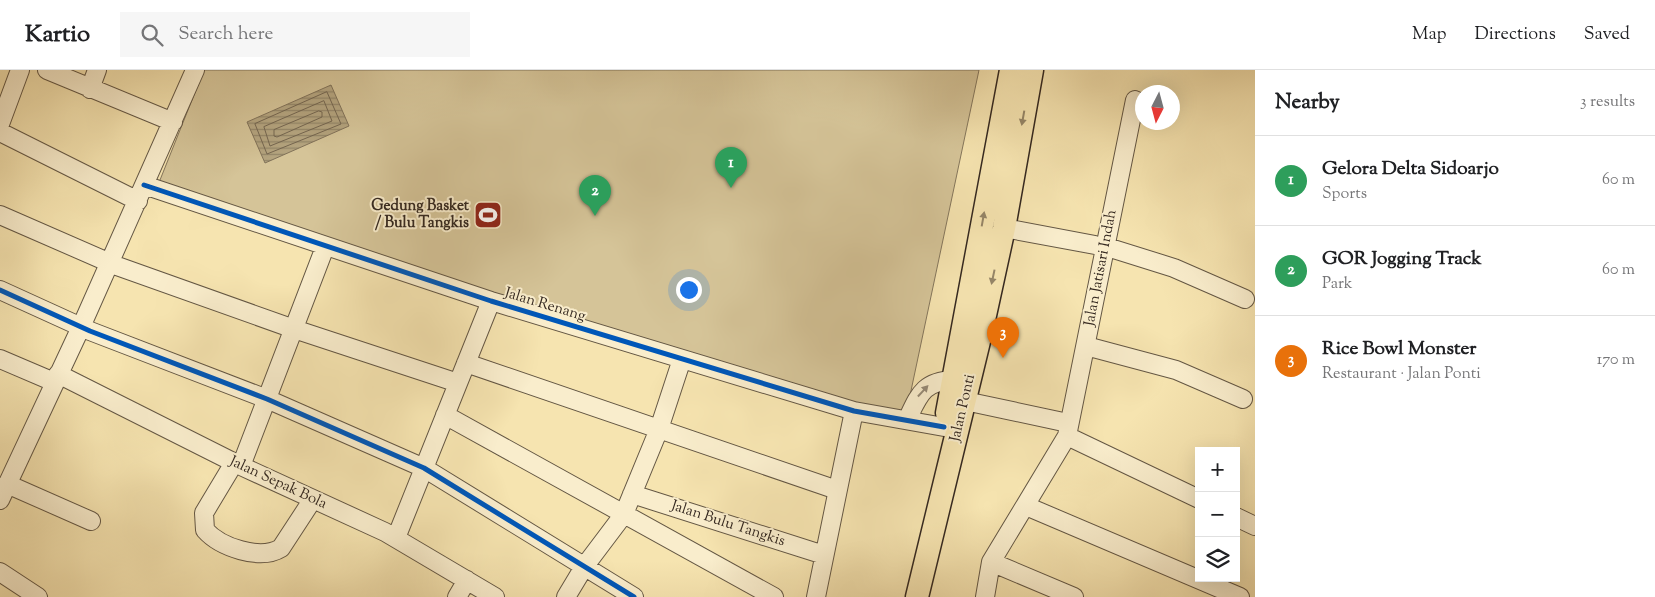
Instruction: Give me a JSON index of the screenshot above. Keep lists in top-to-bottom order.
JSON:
{
  "streets": {
    "main road": ["Jalan Ponti"],
    "street": [
      "Jalan Jatisari Indah",
      "Jalan Renang",
      "Jalan Sepak Bola",
      "Jalan Bulu Tangkis"
    ]
  },
  "crossings": [
    ["Jalan Renang", "Jalan Ponti"]
  ],
  "places": {
    "sports": ["Gedung Basket / Bulu Tangkis"]
  },
  "north": "bottom",
  "page": {
    "header": "Kartio",
    "search": "Search here",
    "nav": ["Map", "Directions", "Saved"],
    "heading": ["Nearby", "3 results"],
    "list": [
      {
        "mark": "1",
        "name": "Gelora Delta Sidoarjo",
        "note": "Sports",
        "value": "60 m"
      },
      {
        "mark": "2",
        "name": "GOR Jogging Track",
        "note": "Park",
        "value": "60 m"
      },
      {
        "mark": "3",
        "name": "Rice Bowl Monster",
        "note": "Restaurant · Jalan Ponti",
        "value": "170 m"
      }
    ],
    "pins": ["1", "2", "3"],
    "map_buttons": ["+", "−"]
  }
}
